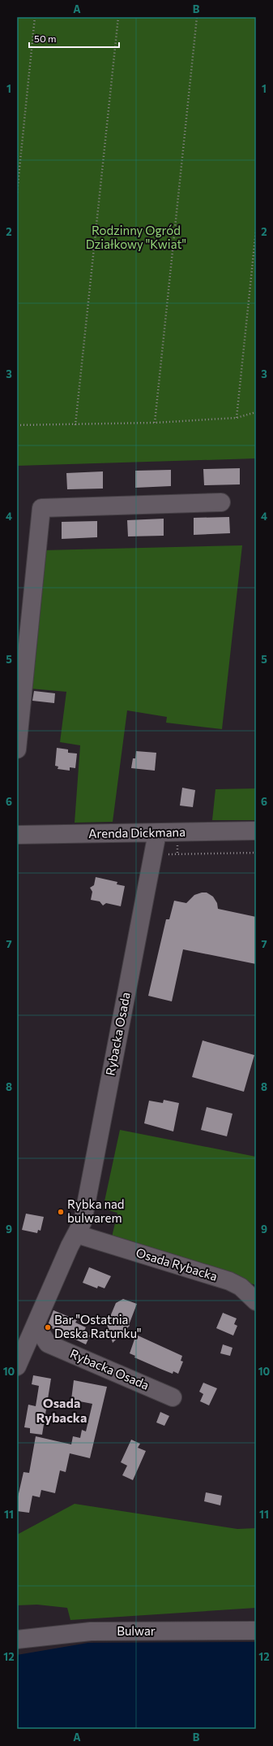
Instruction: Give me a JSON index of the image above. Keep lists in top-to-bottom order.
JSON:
{
  "streets": {
    "street": [
      "Arenda Dickmana",
      "Rybacka Osada",
      "Osada Rybacka",
      "Bulwar"
    ]
  },
  "crossings": [
    ["Arenda Dickmana", "Rybacka Osada"],
    ["Rybacka Osada", "Osada Rybacka"]
  ],
  "districts": ["Osada Rybacka"],
  "parks": ["Rodzinny Ogród Działkowy \"Kwiat\""],
  "places": ["Rybka nad bulwarem", "Bar \"Ostatnia Deska Ratunku\""],
  "scale_bar": "50 m",
  "grid": {
    "columns": ["A", "B"],
    "rows": [
      "1",
      "2",
      "3",
      "4",
      "5",
      "6",
      "7",
      "8",
      "9",
      "10",
      "11",
      "12"
    ]
  }
}
